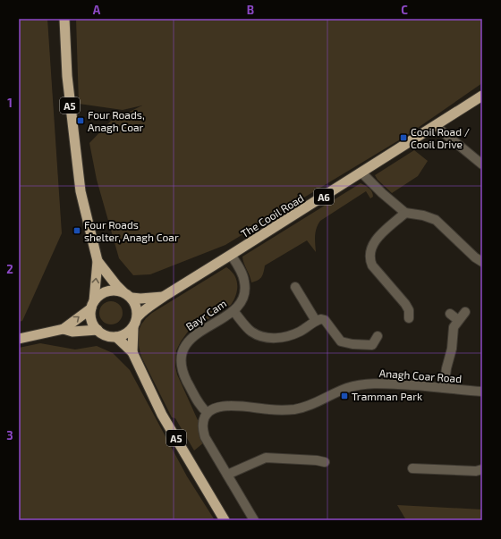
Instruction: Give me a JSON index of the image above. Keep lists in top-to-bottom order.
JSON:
{
  "streets": {
    "highway": ["A5", "A6", "The Cooil Road"],
    "street": ["Bayr Cam", "Anagh Coar Road"]
  },
  "crossings": [
    ["A5", "The Cooil Road"],
    ["The Cooil Road", "Bayr Cam"],
    ["Bayr Cam", "Anagh Coar Road"]
  ],
  "places": {
    "transit": [
      "Four Roads, Anagh Coar",
      "Cooil Road / Cooil Drive",
      "Four Roads shelter, Anagh Coar",
      "Tramman Park"
    ]
  },
  "grid": {
    "columns": ["A", "B", "C"],
    "rows": ["1", "2", "3"]
  }
}
